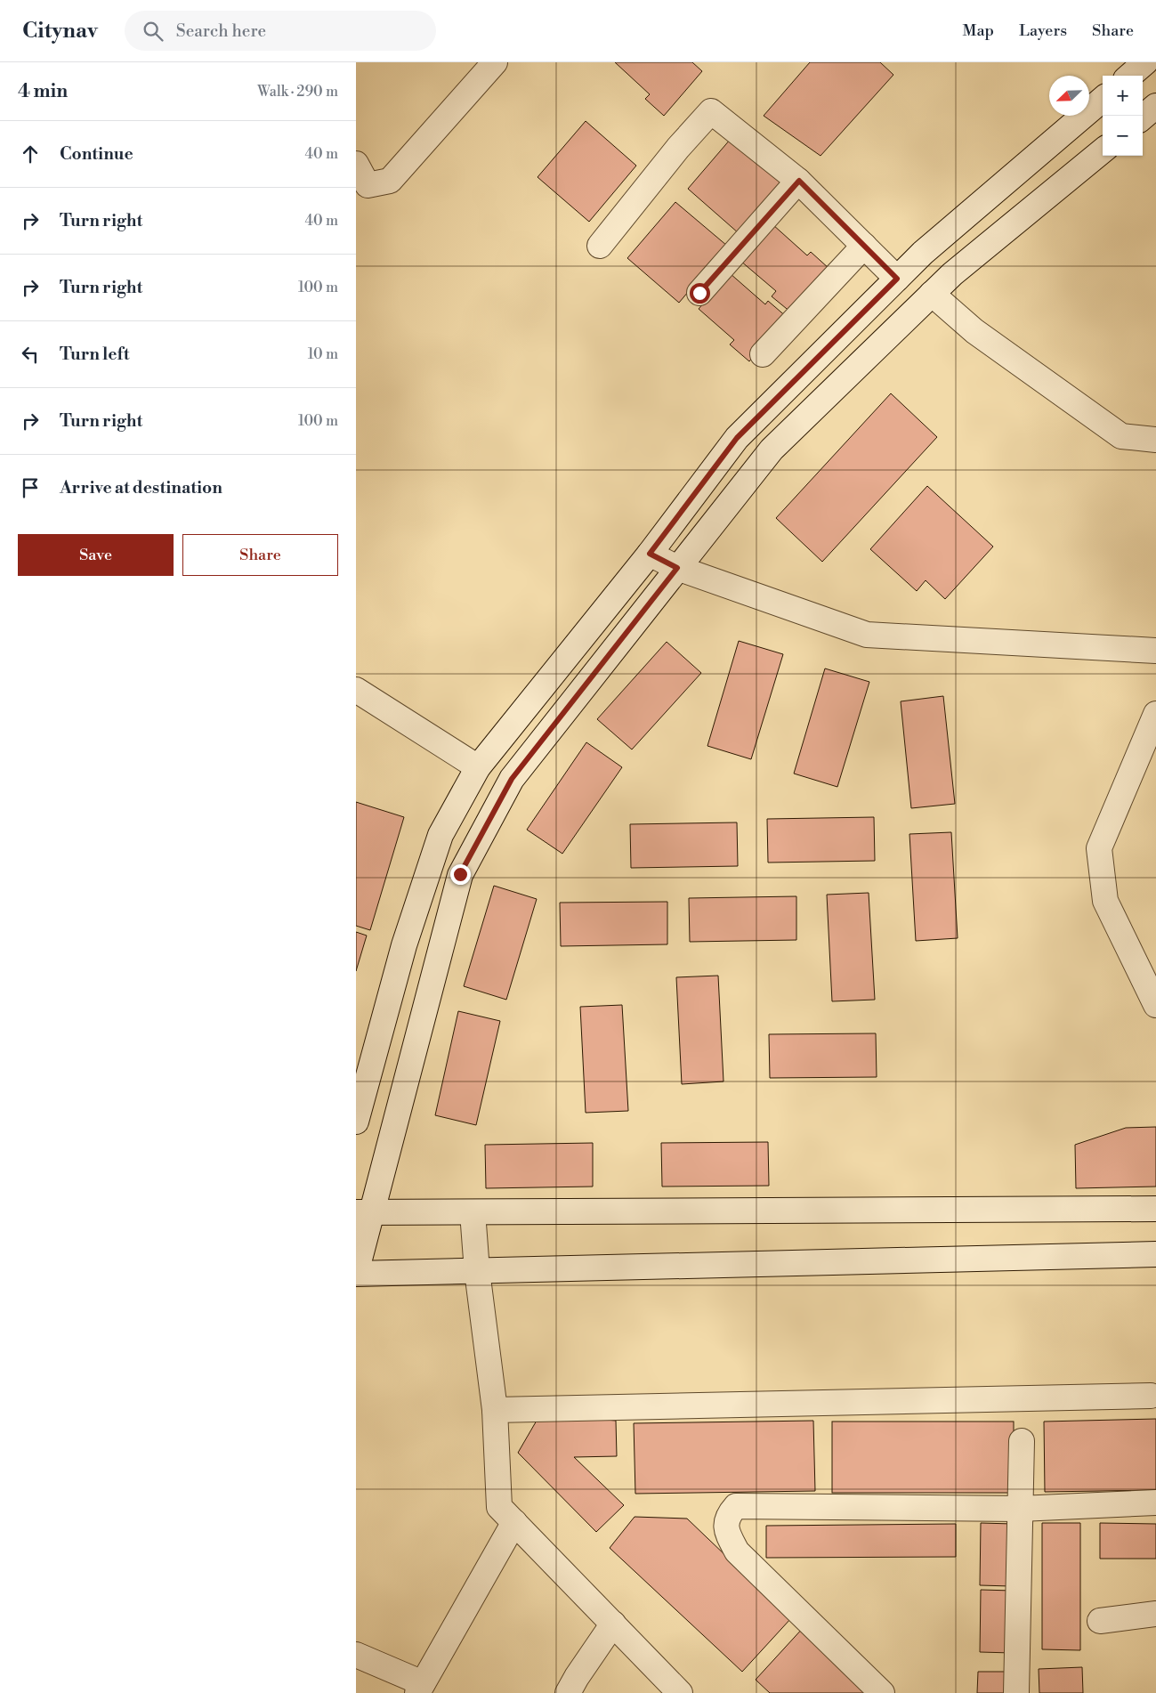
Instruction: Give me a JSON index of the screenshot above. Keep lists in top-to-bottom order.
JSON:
{
  "north": "bottom left",
  "page": {
    "header": "Citynav",
    "search": "Search here",
    "nav": ["Map", "Layers", "Share"],
    "heading": ["4 min", "Walk · 290 m"],
    "map_buttons": ["+", "−"],
    "list": [
      ["Continue", "40 m"],
      ["Turn right", "40 m"],
      ["Turn right", "100 m"],
      ["Turn left", "10 m"],
      ["Turn right", "100 m"],
      "Arrive at destination"
    ],
    "buttons": ["Save", "Share"]
  }
}
